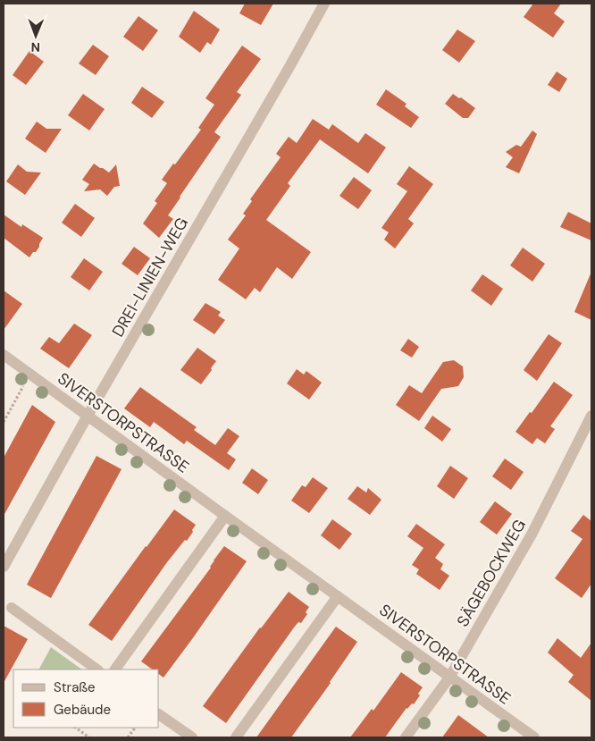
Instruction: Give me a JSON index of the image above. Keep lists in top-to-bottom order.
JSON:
{
  "streets": {
    "street": ["DREI-LINIEN-WEG", "SIVERSTORPSTRASSE", "SÄGEBOCKWEG"]
  },
  "crossings": [
    ["DREI-LINIEN-WEG", "SIVERSTORPSTRASSE"],
    ["SIVERSTORPSTRASSE", "SÄGEBOCKWEG"]
  ],
  "legend": ["Straße", "Gebäude"],
  "north": "bottom"
}
